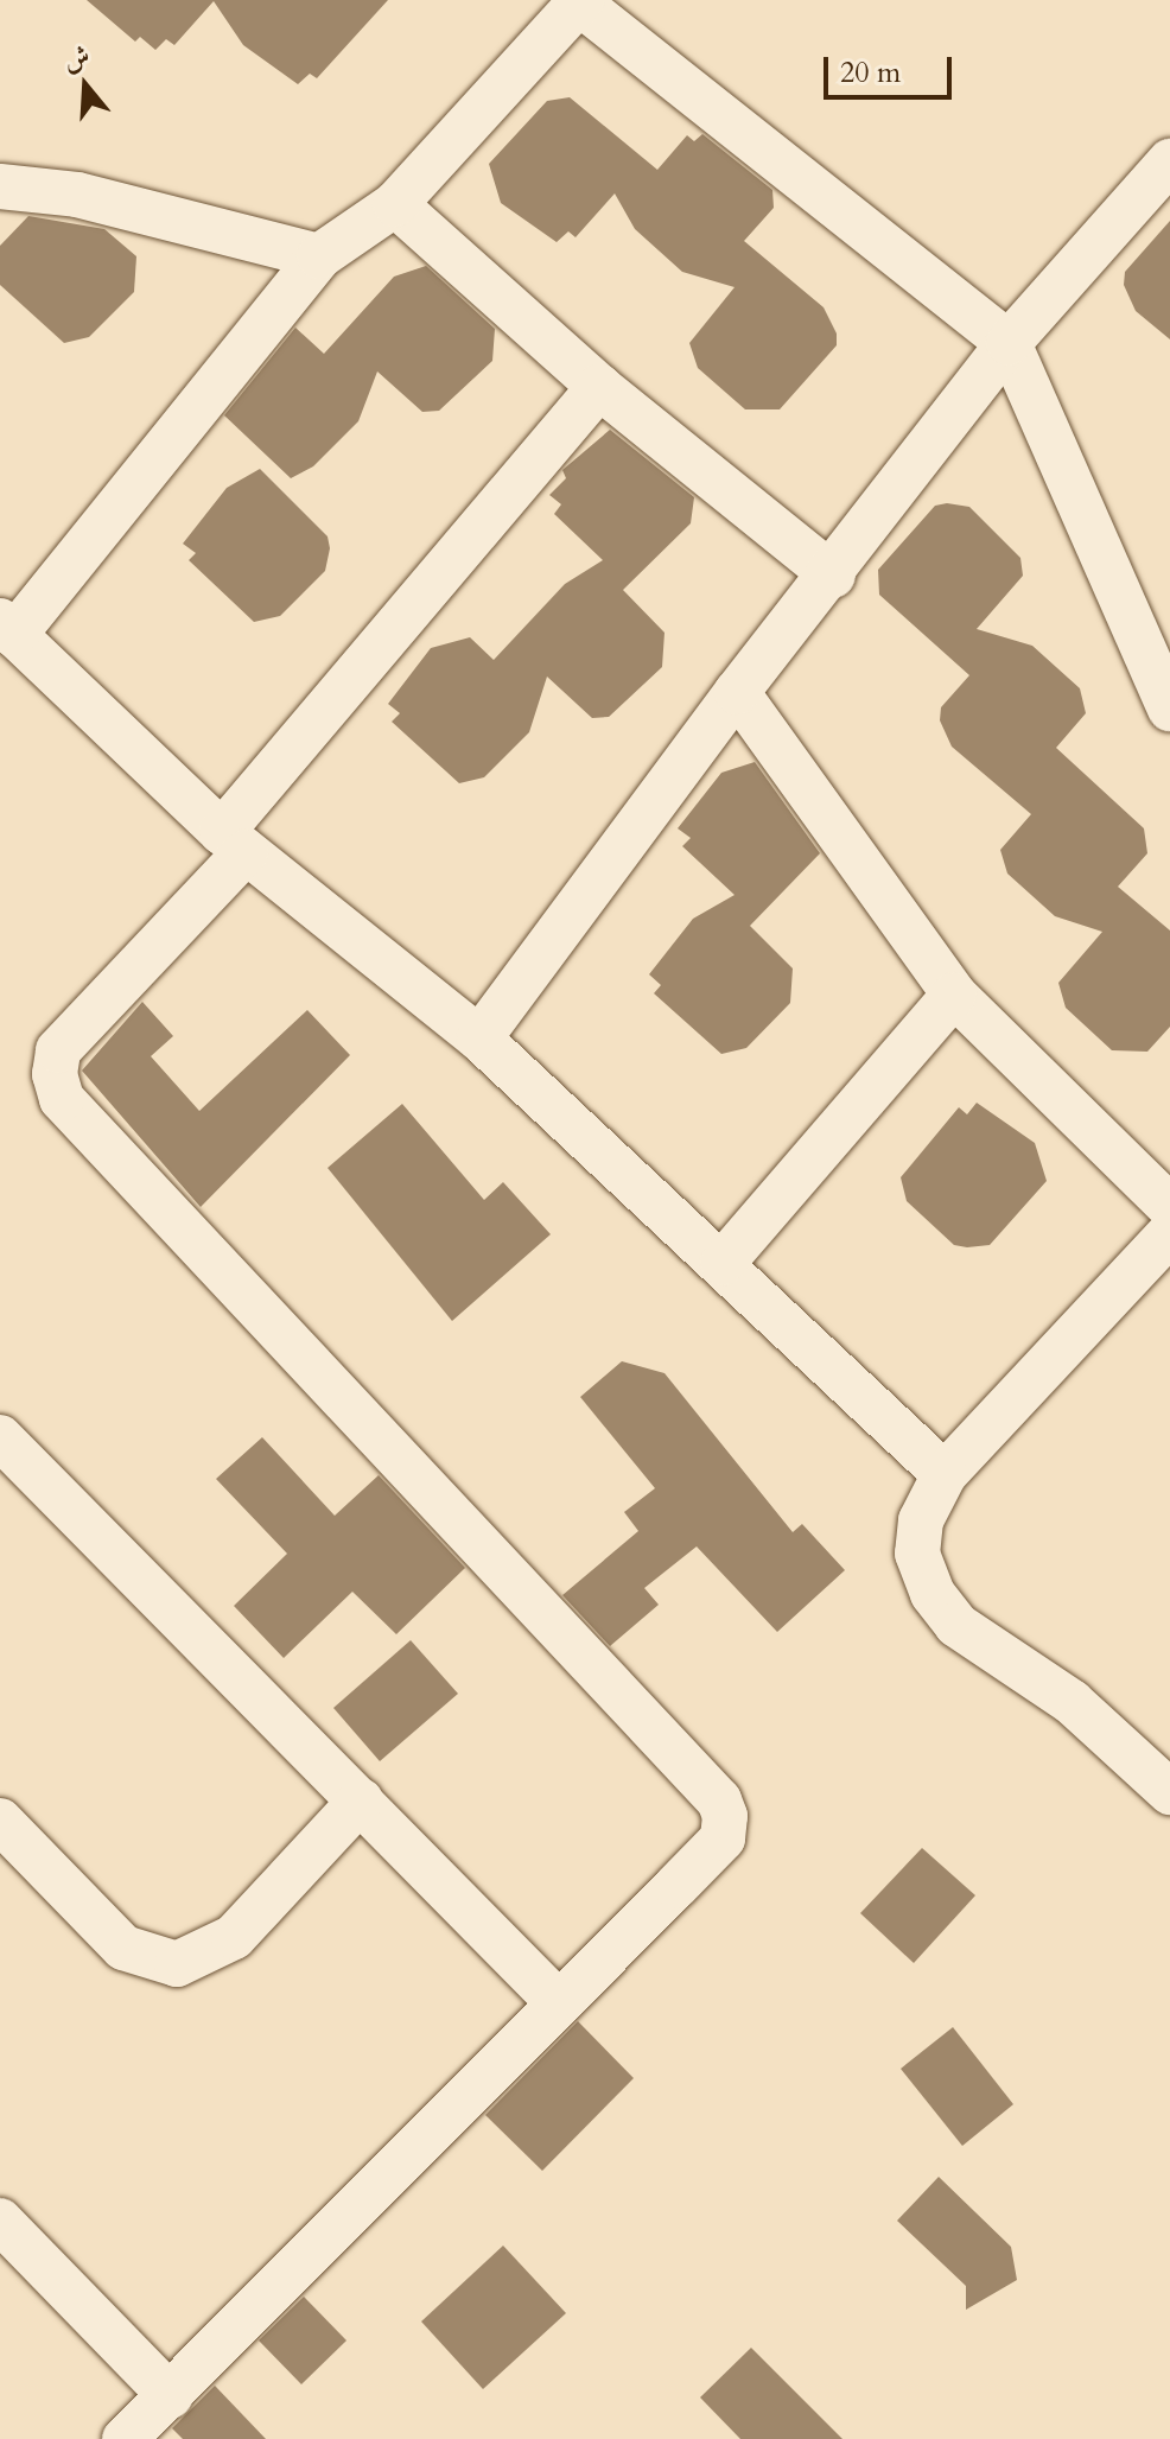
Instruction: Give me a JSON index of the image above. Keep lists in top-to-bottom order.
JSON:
{
  "scale_bar": "20 m",
  "north": "top"
}
